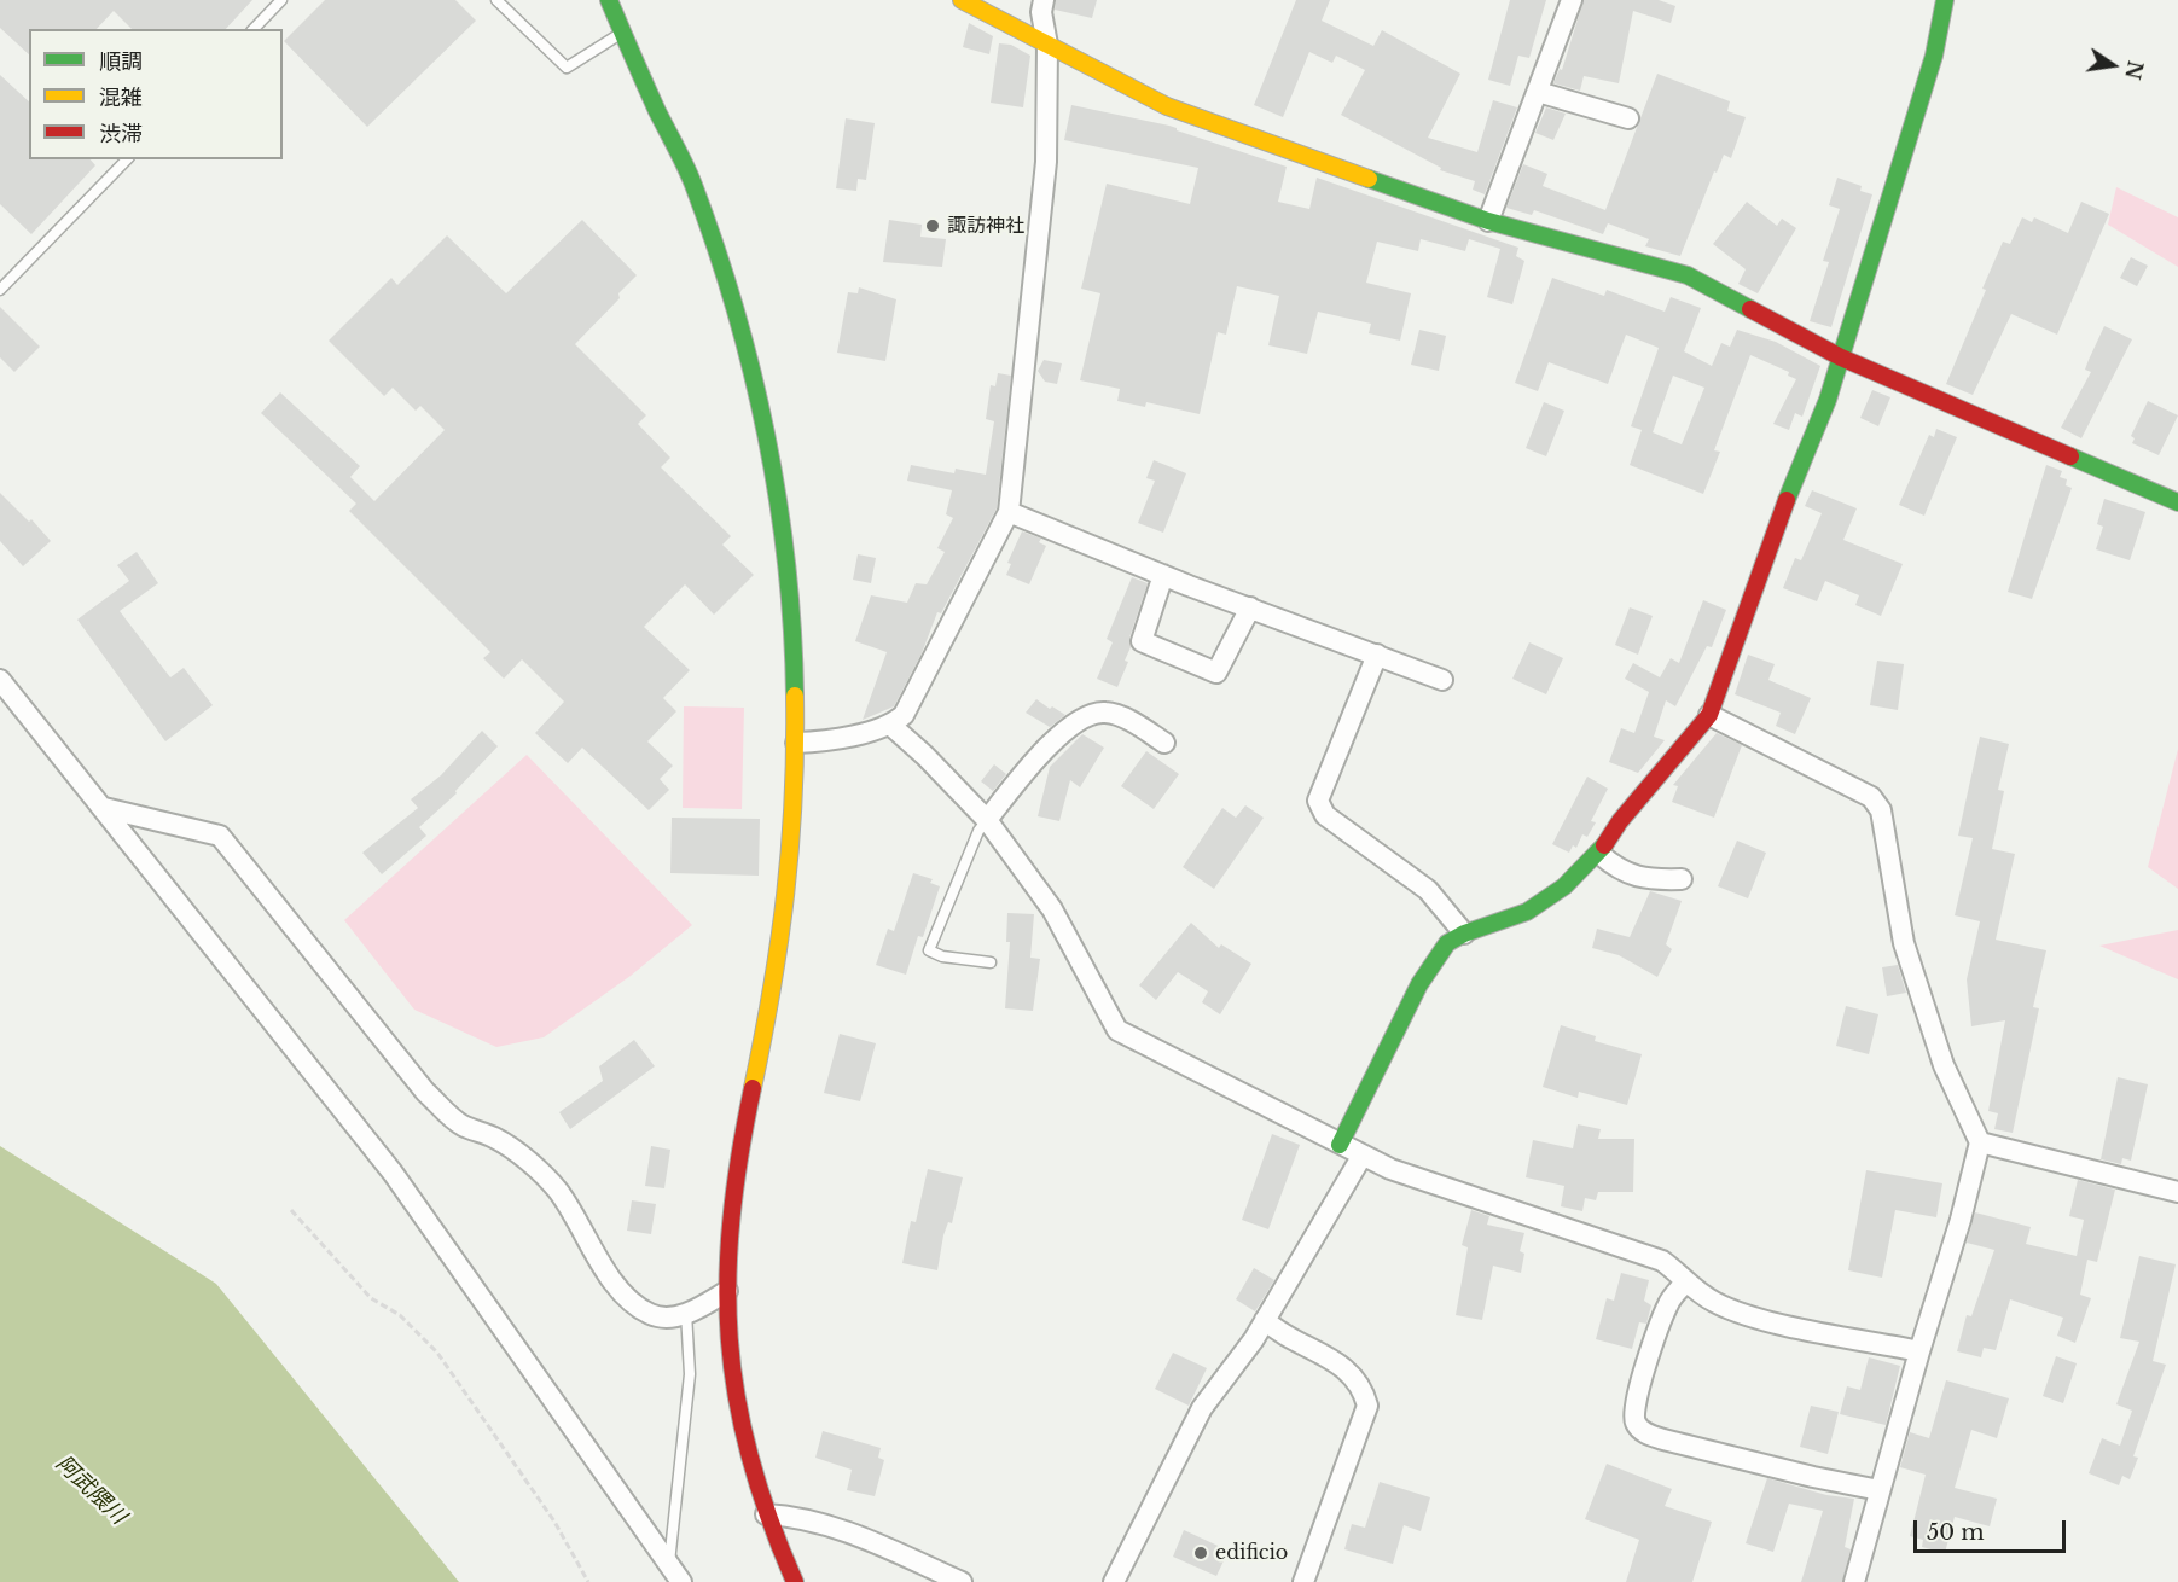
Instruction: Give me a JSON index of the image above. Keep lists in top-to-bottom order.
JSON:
{
  "water": ["阿武隈川"],
  "places": ["諏訪神社", "edificio"],
  "legend": ["順調", "混雑", "渋滞"],
  "scale_bar": "50 m",
  "north": "right"
}
